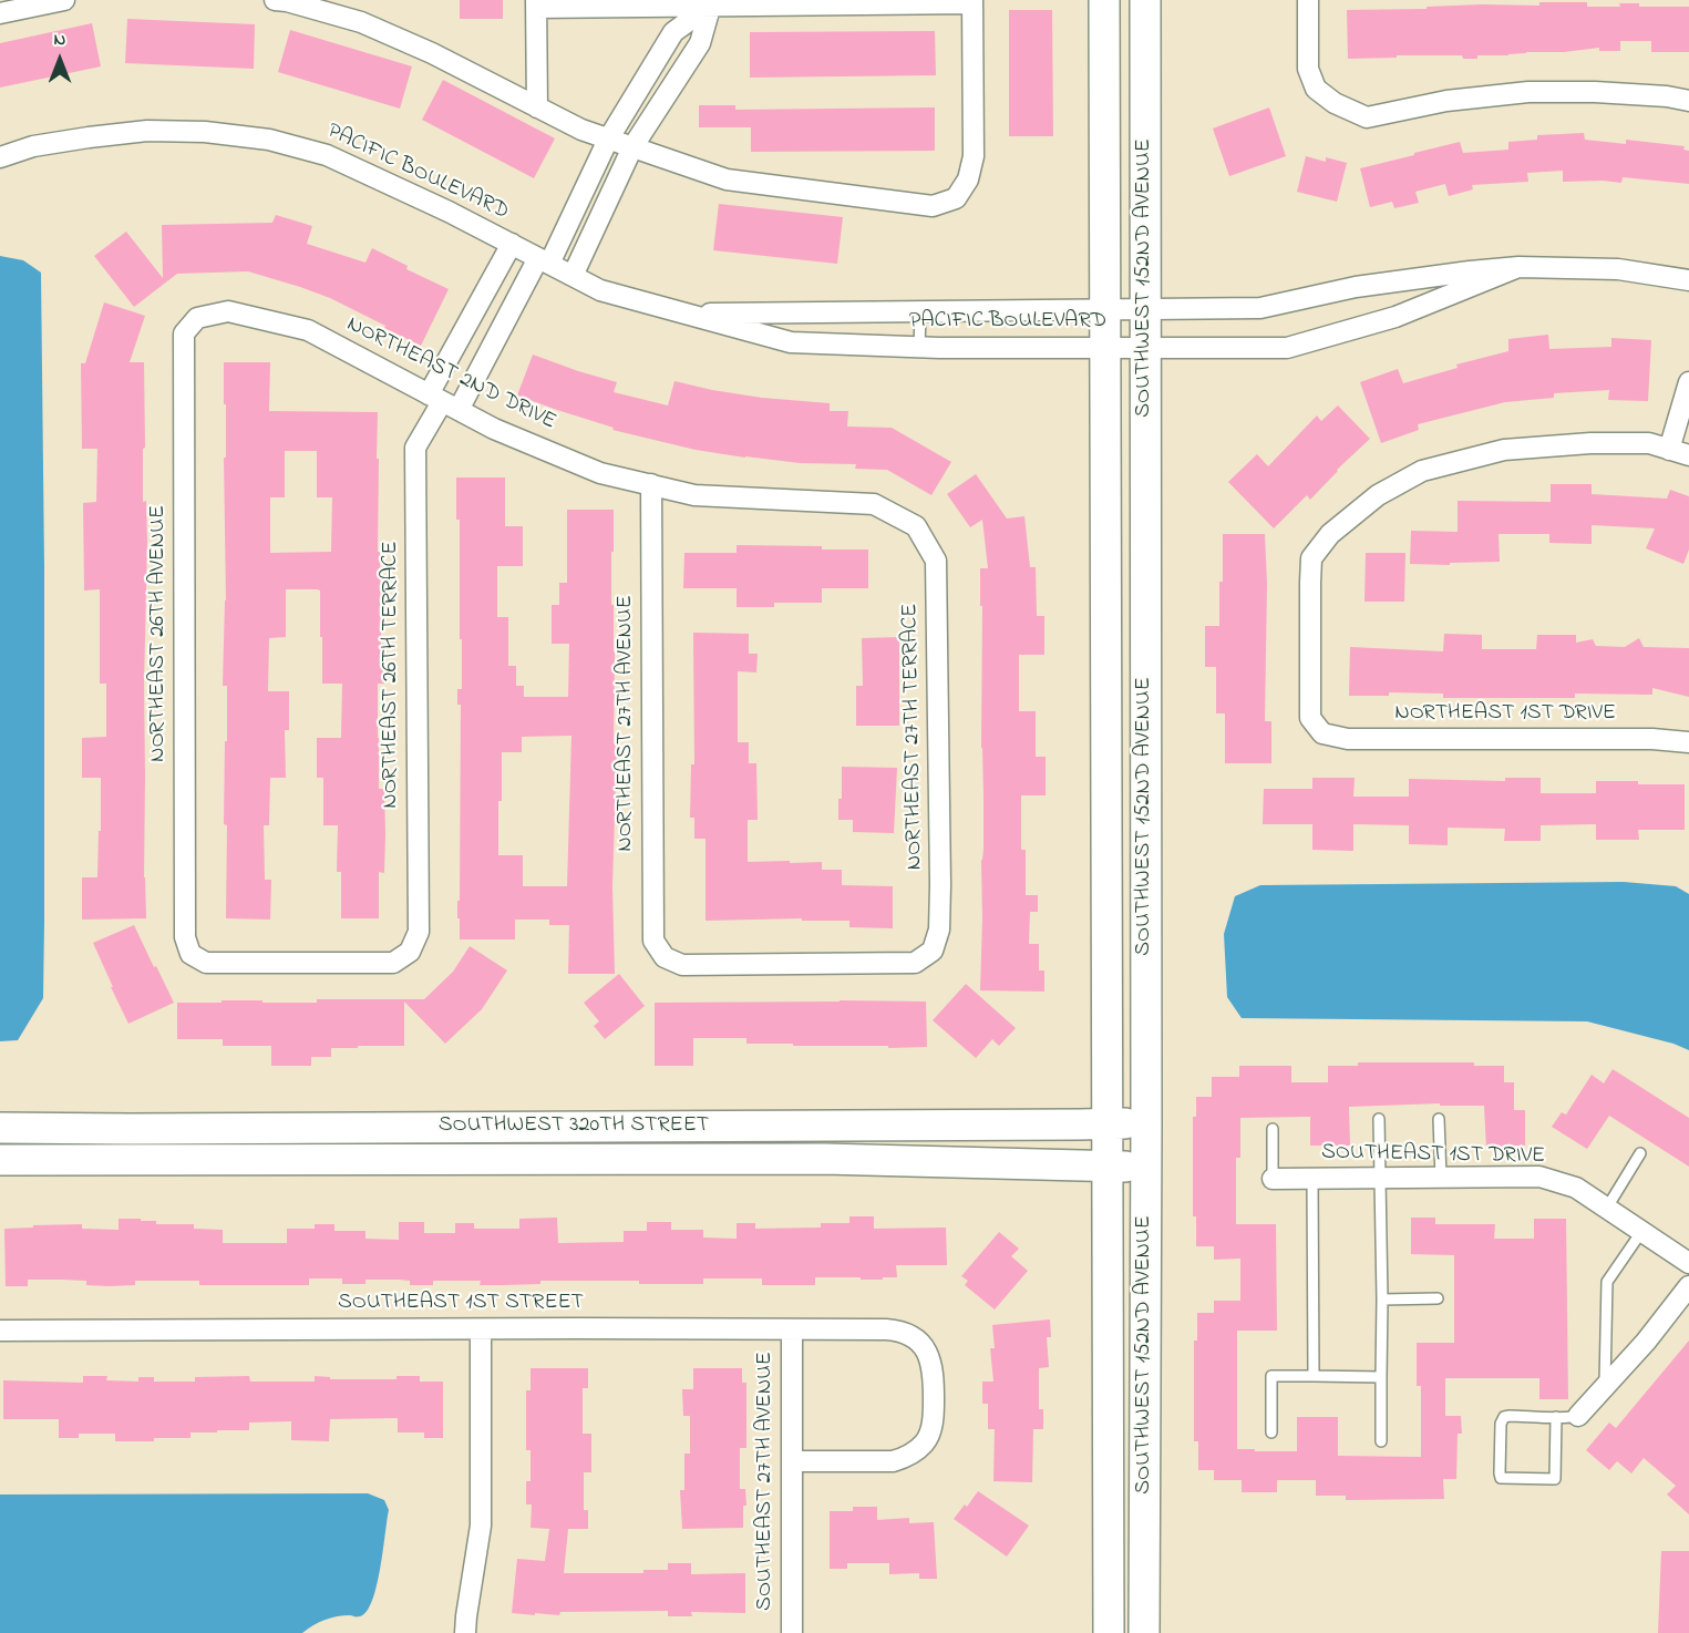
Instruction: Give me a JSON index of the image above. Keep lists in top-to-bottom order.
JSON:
{
  "streets": {
    "street": [
      "PACIFIC BOULEVARD",
      "SOUTHWEST 152ND AVENUE",
      "NORTHEAST 2ND DRIVE",
      "NORTHEAST 26TH AVENUE",
      "NORTHEAST 26TH TERRACE",
      "NORTHEAST 1ST DRIVE",
      "NORTHEAST 27TH AVENUE",
      "NORTHEAST 27TH TERRACE",
      "SOUTHWEST 320TH STREET",
      "SOUTHEAST 1ST DRIVE",
      "SOUTHEAST 1ST STREET",
      "SOUTHEAST 27TH AVENUE"
    ]
  },
  "crossings": [
    ["PACIFIC BOULEVARD", "SOUTHWEST 152ND AVENUE"],
    ["SOUTHWEST 152ND AVENUE", "SOUTHWEST 320TH STREET"],
    ["NORTHEAST 2ND DRIVE", "NORTHEAST 26TH AVENUE"],
    ["NORTHEAST 2ND DRIVE", "NORTHEAST 26TH TERRACE"],
    ["NORTHEAST 2ND DRIVE", "NORTHEAST 27TH AVENUE"],
    ["NORTHEAST 2ND DRIVE", "NORTHEAST 27TH TERRACE"],
    ["NORTHEAST 26TH AVENUE", "NORTHEAST 26TH TERRACE"],
    ["NORTHEAST 27TH AVENUE", "NORTHEAST 27TH TERRACE"],
    ["SOUTHEAST 1ST STREET", "SOUTHEAST 27TH AVENUE"]
  ],
  "north": "top"
}
